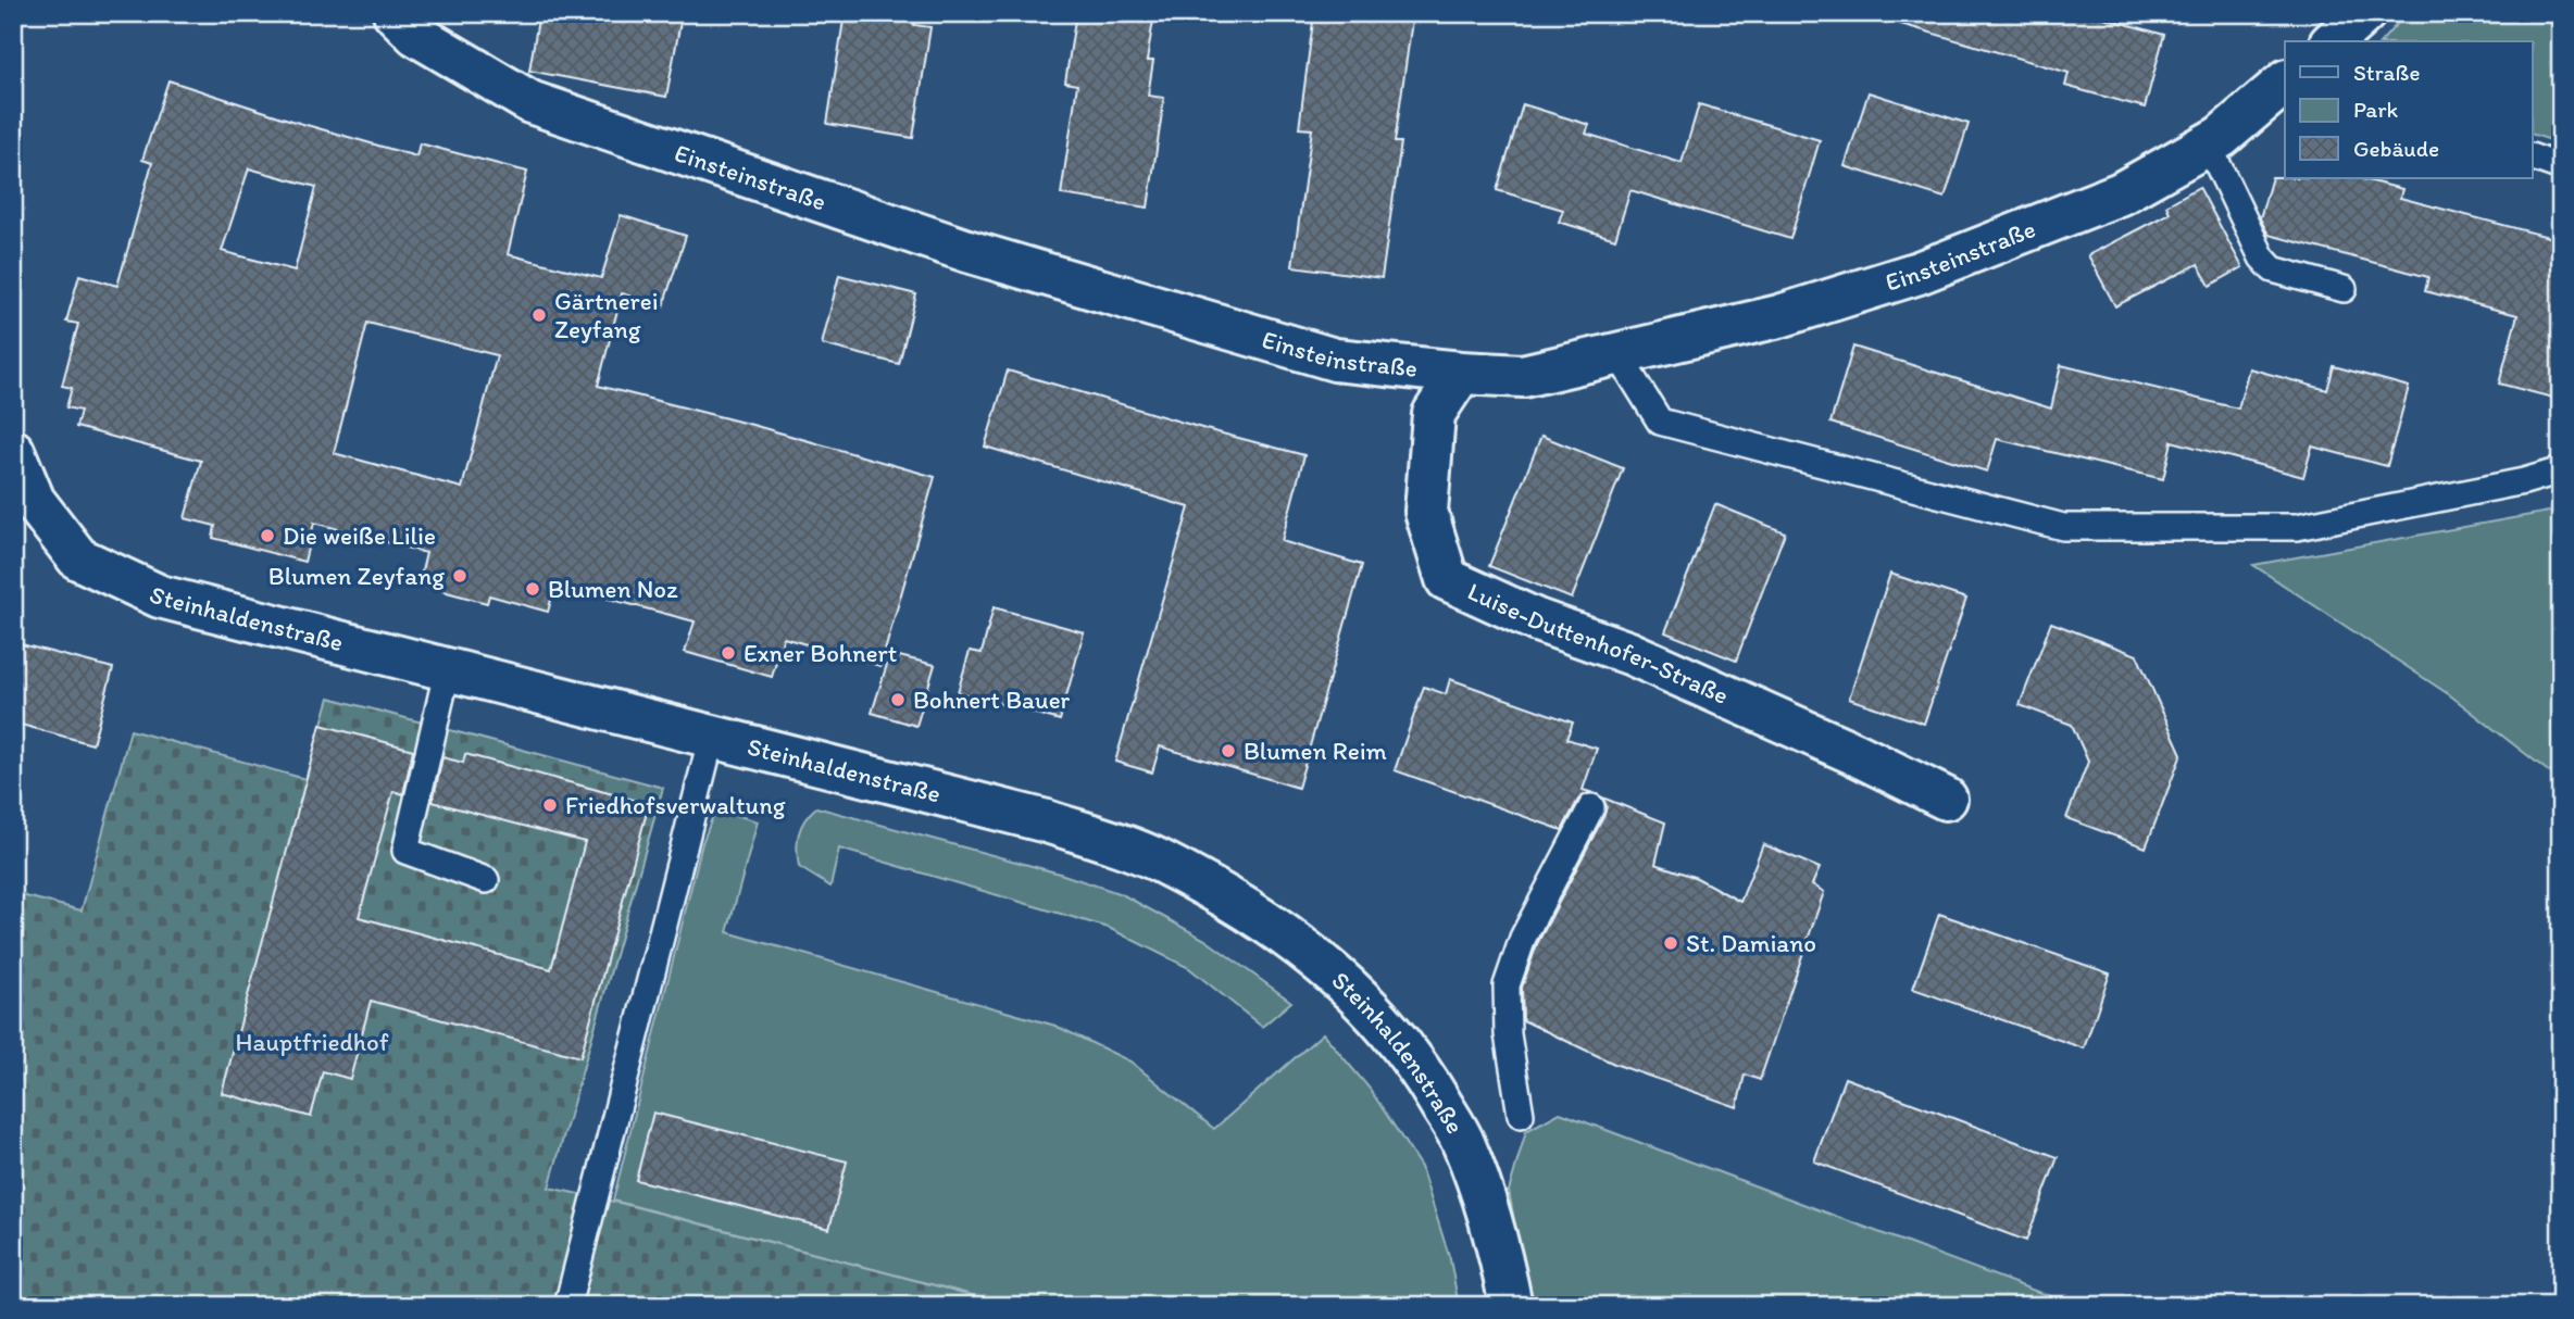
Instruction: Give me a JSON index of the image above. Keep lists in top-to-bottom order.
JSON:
{
  "streets": {
    "street": ["Einsteinstraße", "Steinhaldenstraße", "Luise-Duttenhofer-Straße"]
  },
  "crossings": [
    ["Einsteinstraße", "Luise-Duttenhofer-Straße"]
  ],
  "parks": ["Hauptfriedhof"],
  "places": [
    "Gärtnerei Zeyfang",
    "Die weiße Lilie",
    "Blumen Zeyfang",
    "Blumen Noz",
    "Exner Bohnert",
    "Bohnert Bauer",
    "Blumen Reim",
    "Friedhofsverwaltung",
    "St. Damiano"
  ],
  "legend": ["Straße", "Park", "Gebäude"]
}
